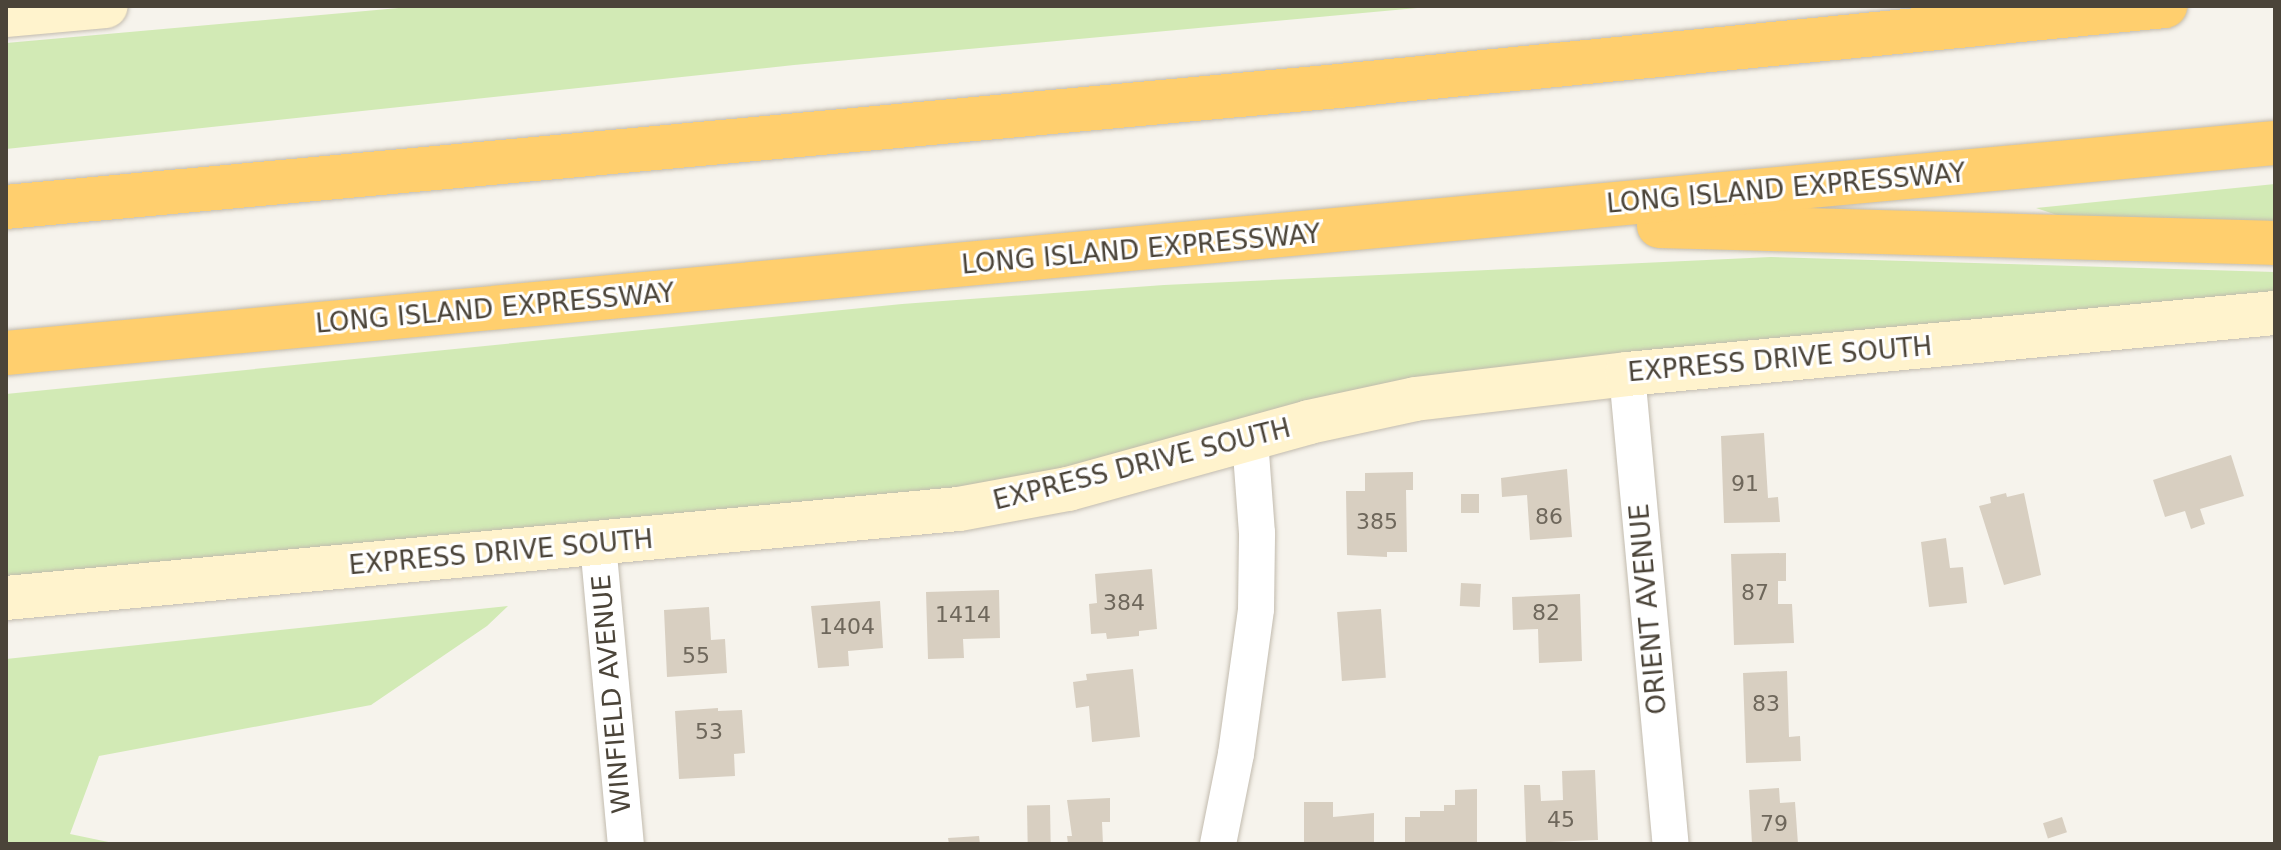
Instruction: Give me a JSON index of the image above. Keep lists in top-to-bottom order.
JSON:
{
  "streets": {
    "highway": ["LONG ISLAND EXPRESSWAY"],
    "main road": ["EXPRESS DRIVE SOUTH"],
    "street": ["ORIENT AVENUE", "WINFIELD AVENUE"]
  },
  "crossings": [
    ["EXPRESS DRIVE SOUTH", "ORIENT AVENUE"],
    ["EXPRESS DRIVE SOUTH", "WINFIELD AVENUE"]
  ],
  "house_numbers": [
    "91",
    "86",
    "385",
    "87",
    "384",
    "82",
    "1414",
    "1404",
    "55",
    "83",
    "53",
    "45",
    "79"
  ]
}
